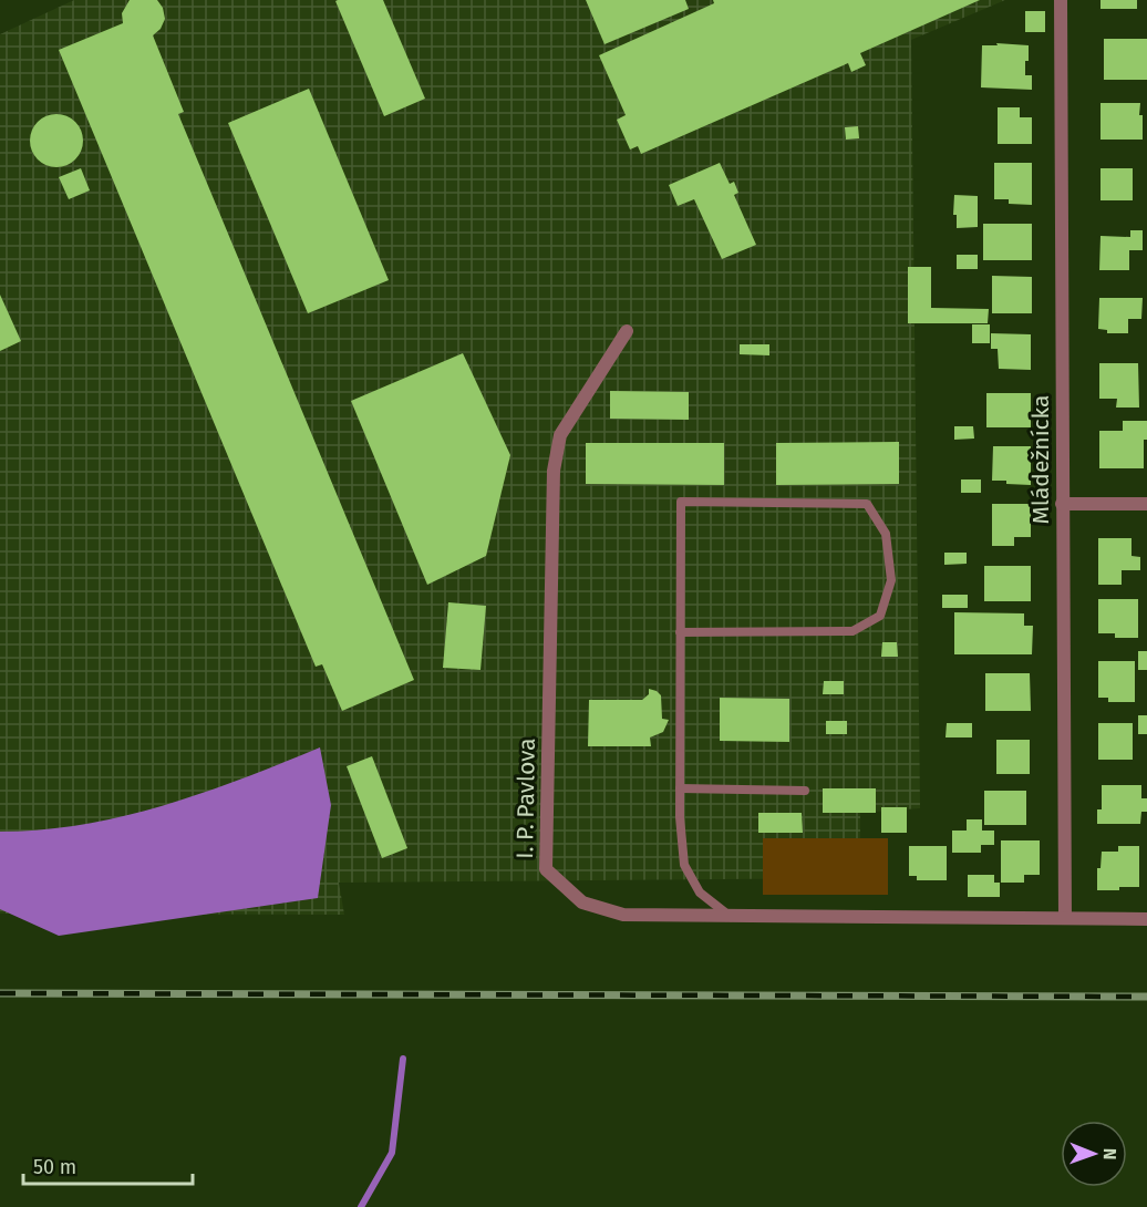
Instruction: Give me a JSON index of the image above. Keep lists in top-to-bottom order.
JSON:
{
  "streets": {
    "street": ["Mládežnícka", "I. P. Pavlova"]
  },
  "crossings": [
    ["Mládežnícka", "I. P. Pavlova"]
  ],
  "scale_bar": "50 m",
  "north": "right"
}
